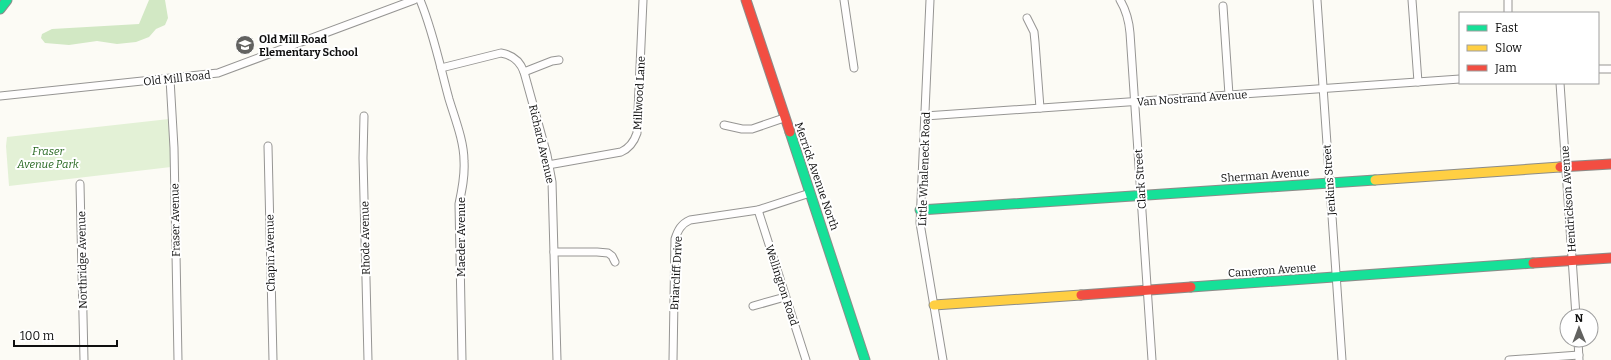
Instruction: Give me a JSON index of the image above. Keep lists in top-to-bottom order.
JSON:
{
  "streets": {
    "street": [
      "Old Mill Road",
      "Millwood Lane",
      "Van Nostrand Avenue",
      "Richard Avenue",
      "Little Whaleneck Road",
      "Sherman Avenue",
      "Merrick Avenue North",
      "Clark Street",
      "Jenkins Street",
      "Hendrickson Avenue",
      "Fraser Avenue",
      "Maeder Avenue",
      "Rhode Avenue",
      "Chapin Avenue",
      "Northridge Avenue",
      "Cameron Avenue",
      "Briarcliff Drive",
      "Wellington Road"
    ]
  },
  "crossings": [
    ["Old Mill Road", "Fraser Avenue"],
    ["Millwood Lane", "Richard Avenue"],
    ["Van Nostrand Avenue", "Little Whaleneck Road"],
    ["Van Nostrand Avenue", "Clark Street"],
    ["Van Nostrand Avenue", "Jenkins Street"],
    ["Richard Avenue", "Maeder Avenue"],
    ["Little Whaleneck Road", "Sherman Avenue"],
    ["Little Whaleneck Road", "Cameron Avenue"],
    ["Sherman Avenue", "Clark Street"],
    ["Sherman Avenue", "Jenkins Street"],
    ["Sherman Avenue", "Hendrickson Avenue"],
    ["Merrick Avenue North", "Briarcliff Drive"],
    ["Clark Street", "Cameron Avenue"],
    ["Jenkins Street", "Cameron Avenue"],
    ["Hendrickson Avenue", "Cameron Avenue"],
    ["Briarcliff Drive", "Wellington Road"]
  ],
  "parks": ["Fraser Avenue Park"],
  "places": {
    "school or university": ["Old Mill Road Elementary School"]
  },
  "legend": ["Fast", "Slow", "Jam"],
  "scale_bar": "100 m",
  "north": "top"
}
